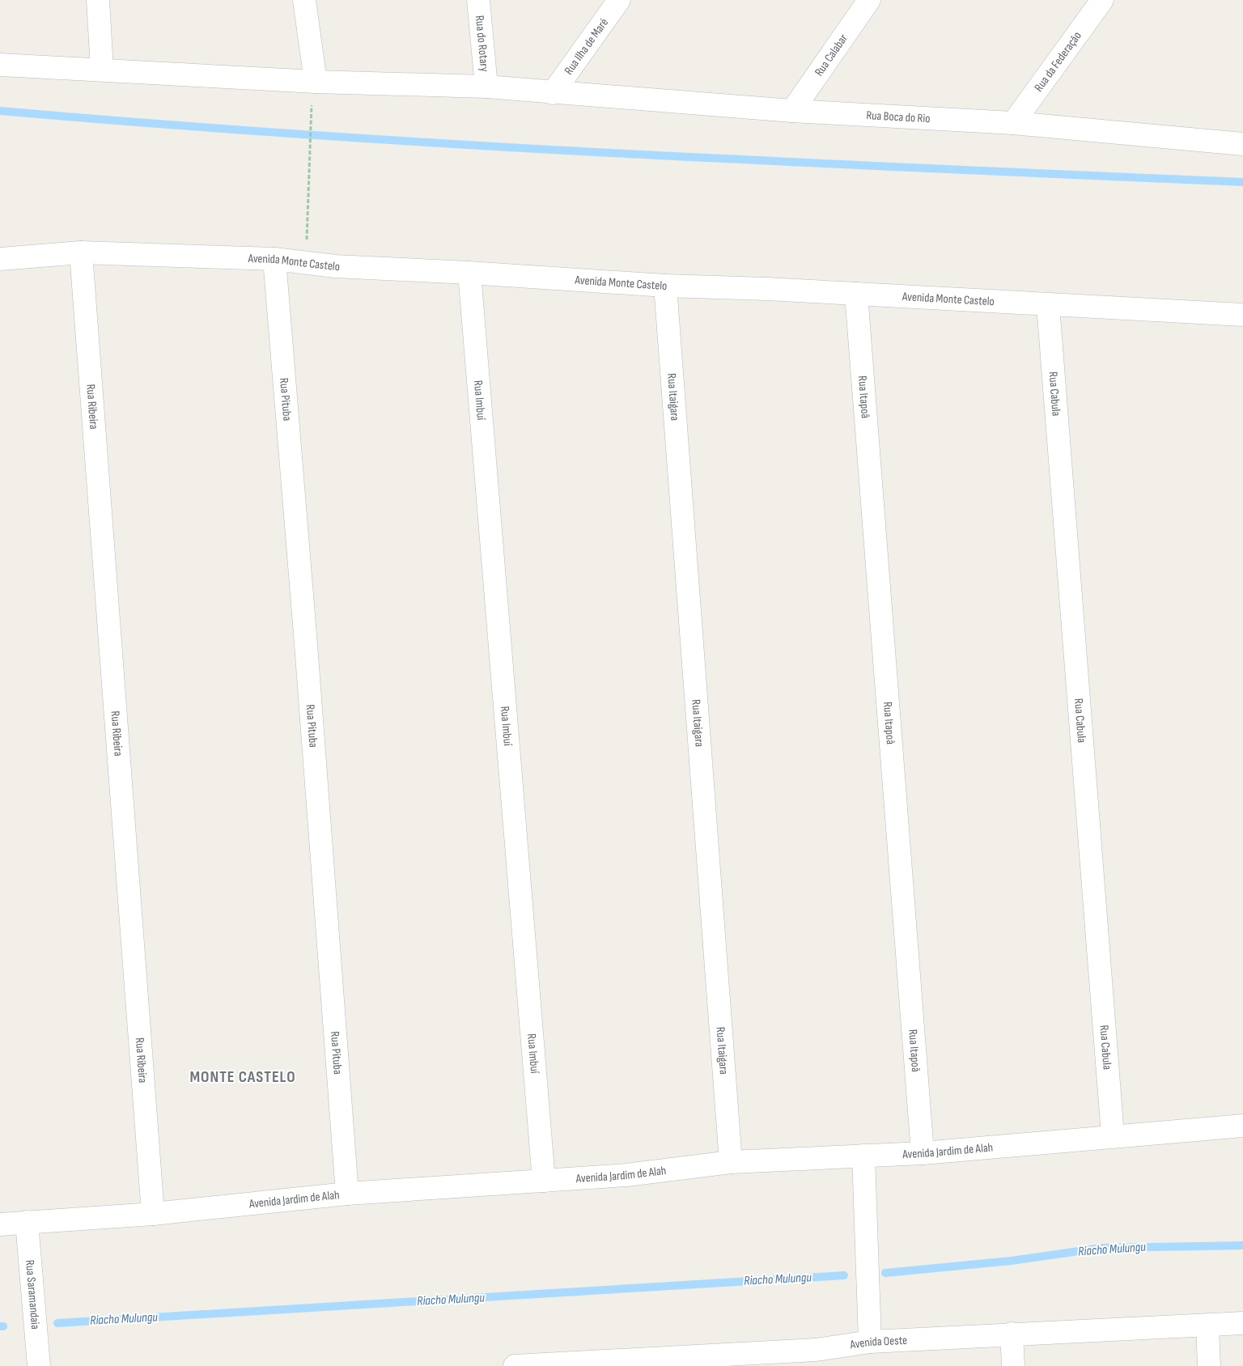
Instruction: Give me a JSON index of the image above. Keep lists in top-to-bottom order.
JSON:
{
  "streets": {
    "street": [
      "Rua do Rotary",
      "Rua Ilha de Maré",
      "Rua Calabar",
      "Rua da Federação",
      "Rua Boca do Rio",
      "Avenida Monte Castelo",
      "Rua Cabula",
      "Rua Itapoã",
      "Rua Itaigara",
      "Rua Pituba",
      "Rua Imbuí",
      "Rua Ribeira",
      "Avenida Jardim de Alah",
      "Rua Saramandaia",
      "Avenida Oeste"
    ]
  },
  "crossings": [
    ["Rua do Rotary", "Rua Boca do Rio"],
    ["Rua Ilha de Maré", "Rua Boca do Rio"],
    ["Rua Calabar", "Rua Boca do Rio"],
    ["Rua da Federação", "Rua Boca do Rio"],
    ["Avenida Monte Castelo", "Rua Cabula"],
    ["Avenida Monte Castelo", "Rua Itapoã"],
    ["Avenida Monte Castelo", "Rua Itaigara"],
    ["Avenida Monte Castelo", "Rua Pituba"],
    ["Avenida Monte Castelo", "Rua Imbuí"],
    ["Avenida Monte Castelo", "Rua Ribeira"],
    ["Rua Cabula", "Avenida Jardim de Alah"],
    ["Rua Itapoã", "Avenida Jardim de Alah"],
    ["Rua Itaigara", "Avenida Jardim de Alah"],
    ["Rua Pituba", "Avenida Jardim de Alah"],
    ["Rua Imbuí", "Avenida Jardim de Alah"],
    ["Rua Ribeira", "Avenida Jardim de Alah"],
    ["Avenida Jardim de Alah", "Rua Saramandaia"]
  ],
  "districts": ["MONTE CASTELO"],
  "water": ["Riacho Mulungu"]
}
